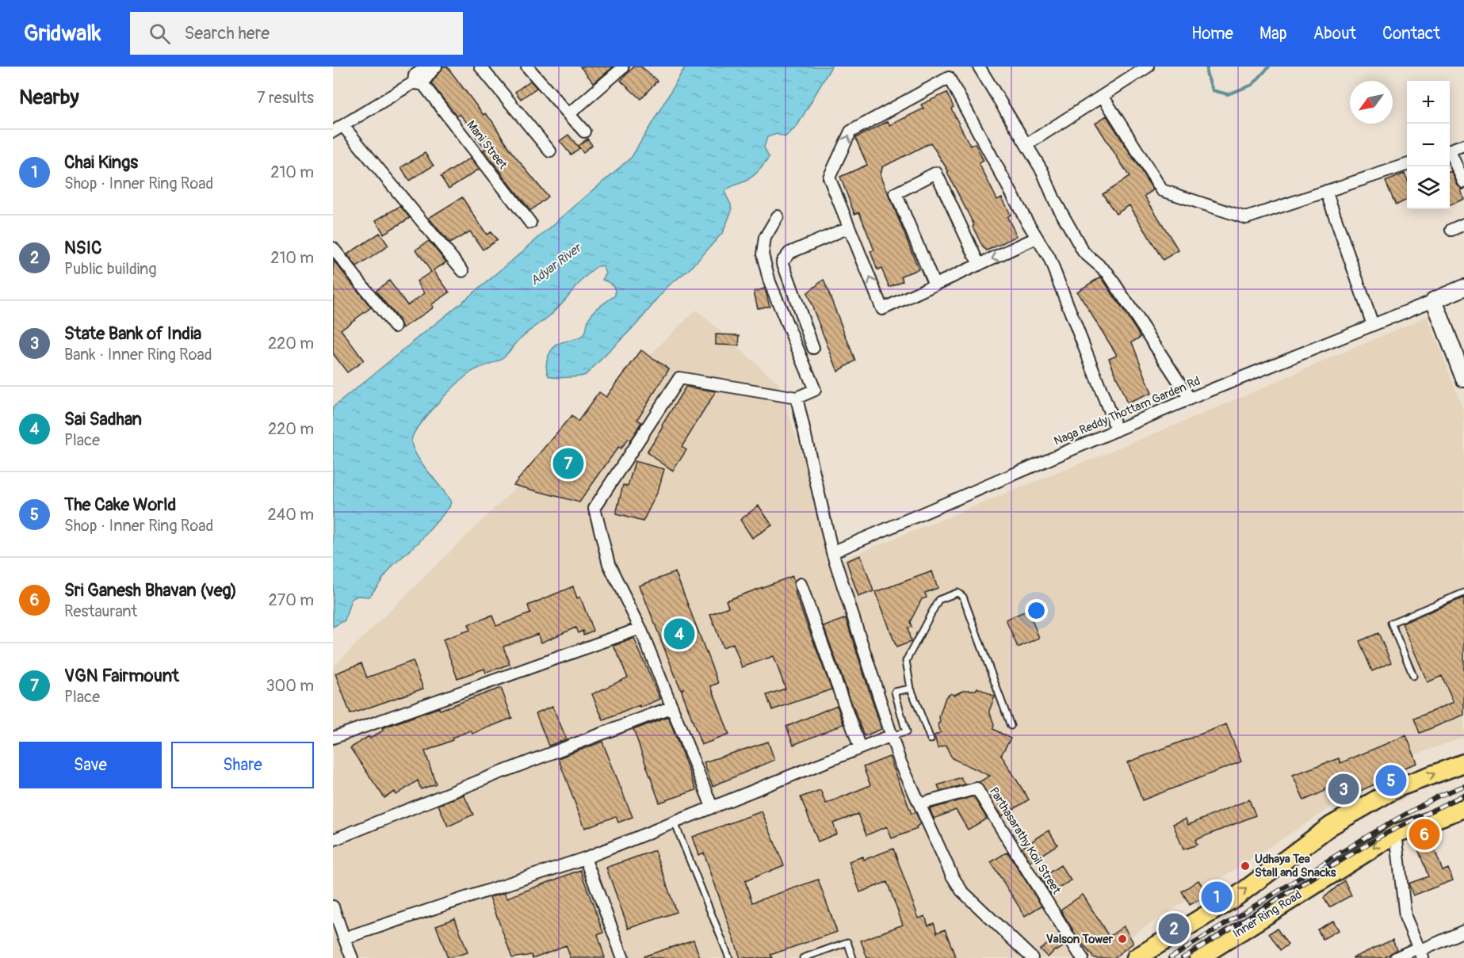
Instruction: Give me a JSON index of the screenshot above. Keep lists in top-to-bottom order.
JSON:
{
  "streets": {
    "main road": ["Inner Ring Road"],
    "street": ["Mani Street", "Naga Reddy Thottam Garden Rd", "Parthasarathy Koil Street"]
  },
  "water": ["Adyar River"],
  "places": ["Udhaya Tea Stall and Snacks", "Valson Tower"],
  "north": "bottom left",
  "page": {
    "header": "Gridwalk",
    "search": "Search here",
    "nav": [
      "Home",
      "Map",
      "About",
      "Contact"
    ],
    "heading": ["Nearby", "7 results"],
    "map_buttons": ["+", "−"],
    "list": [
      {
        "mark": "1",
        "name": "Chai Kings",
        "note": "Shop · Inner Ring Road",
        "value": "210 m"
      },
      {
        "mark": "2",
        "name": "NSIC",
        "note": "Public building",
        "value": "210 m"
      },
      {
        "mark": "3",
        "name": "State Bank of India",
        "note": "Bank · Inner Ring Road",
        "value": "220 m"
      },
      {
        "mark": "4",
        "name": "Sai Sadhan",
        "note": "Place",
        "value": "220 m"
      },
      {
        "mark": "5",
        "name": "The Cake World",
        "note": "Shop · Inner Ring Road",
        "value": "240 m"
      },
      {
        "mark": "6",
        "name": "Sri Ganesh Bhavan (veg)",
        "note": "Restaurant",
        "value": "270 m"
      },
      {
        "mark": "7",
        "name": "VGN Fairmount",
        "note": "Place",
        "value": "300 m"
      }
    ],
    "pins": [
      "7",
      "4",
      "5",
      "3",
      "6",
      "1",
      "2"
    ],
    "buttons": ["Save", "Share"]
  }
}
